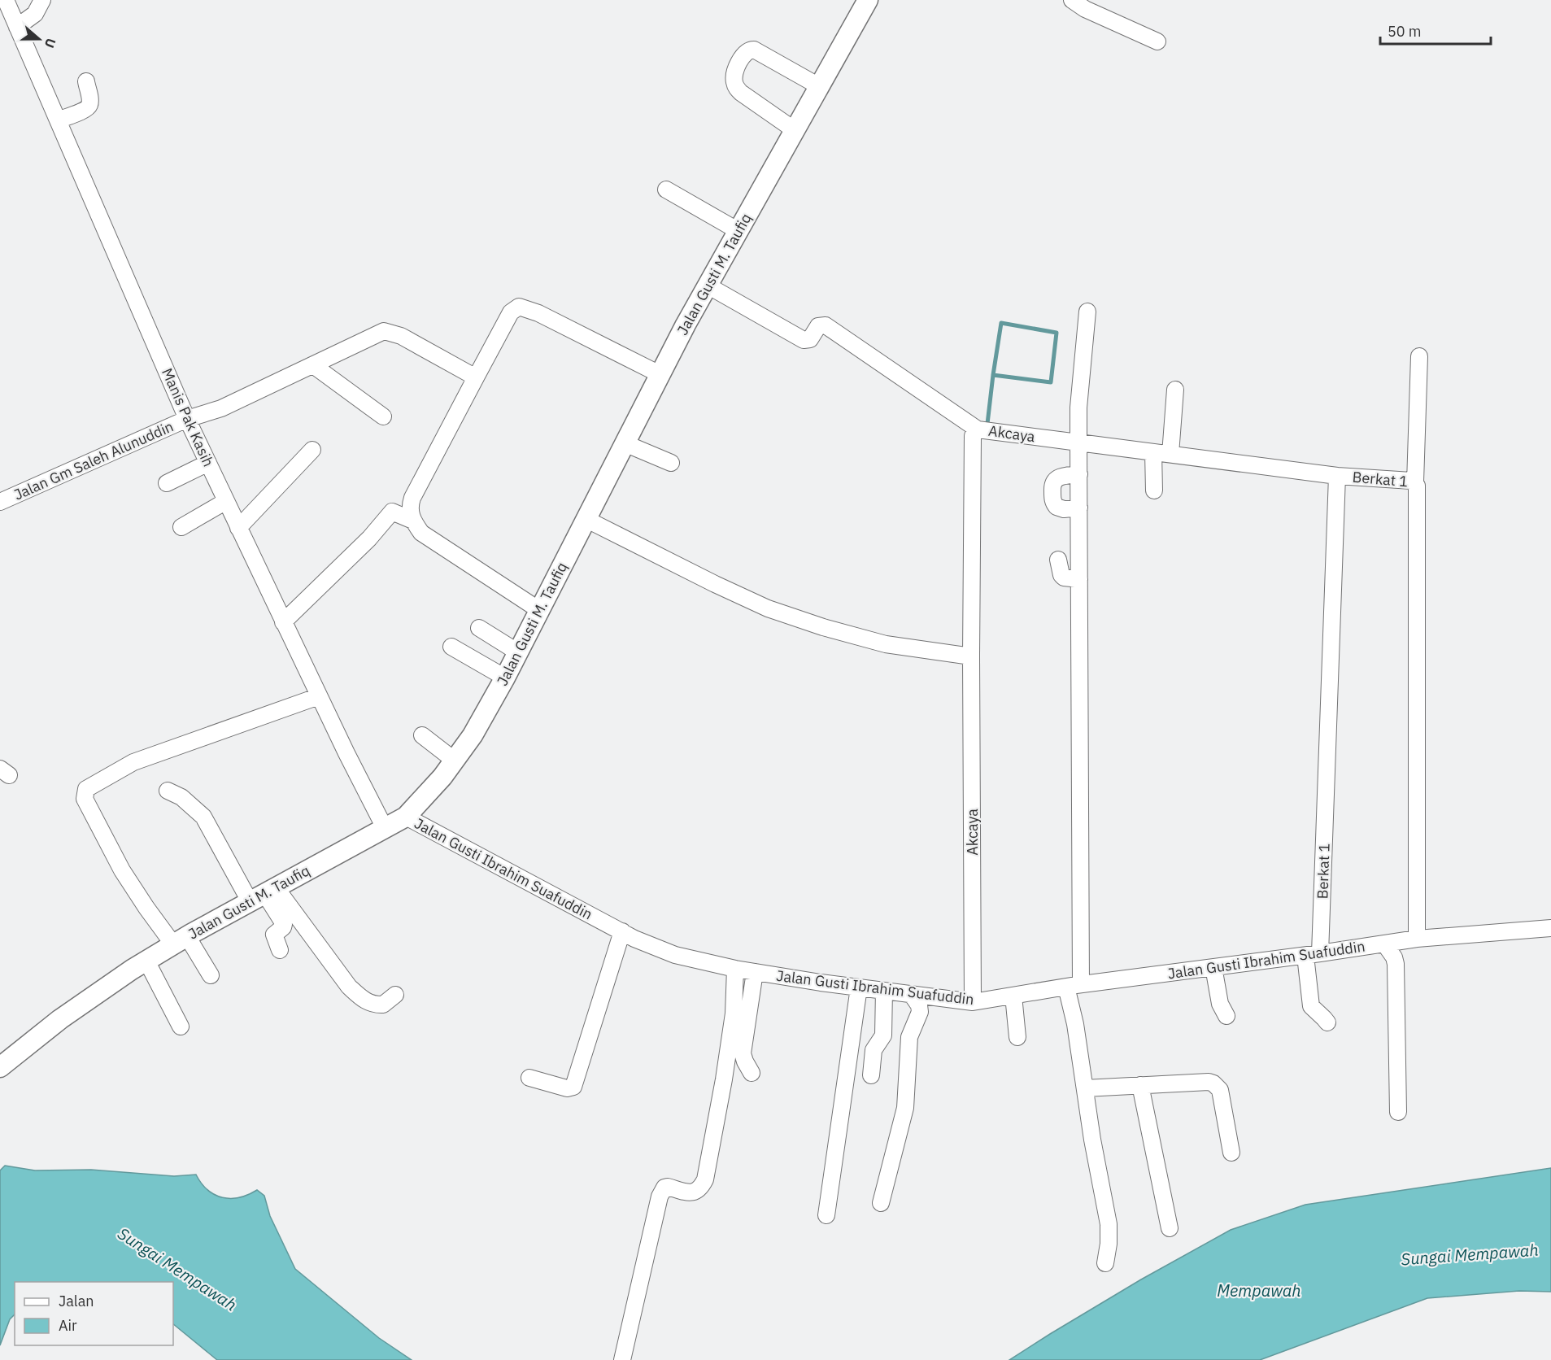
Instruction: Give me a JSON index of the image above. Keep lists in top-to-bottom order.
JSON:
{
  "streets": {
    "main road": ["Jalan Gusti M. Taufiq"],
    "street": [
      "Manis Pak Kasih",
      "Akcaya",
      "Jalan Gm Saleh Alunuddin",
      "Berkat 1",
      "Jalan Gusti Ibrahim Suafuddin"
    ]
  },
  "crossings": [
    ["Jalan Gusti M. Taufiq", "Manis Pak Kasih"],
    ["Jalan Gusti M. Taufiq", "Jalan Gusti Ibrahim Suafuddin"],
    ["Manis Pak Kasih", "Jalan Gm Saleh Alunuddin"],
    ["Akcaya", "Berkat 1"],
    ["Akcaya", "Jalan Gusti Ibrahim Suafuddin"],
    ["Berkat 1", "Jalan Gusti Ibrahim Suafuddin"]
  ],
  "water": ["Sungai Mempawah", "Mempawah"],
  "legend": ["Jalan", "Air"],
  "scale_bar": "50 m",
  "north": "right"
}
